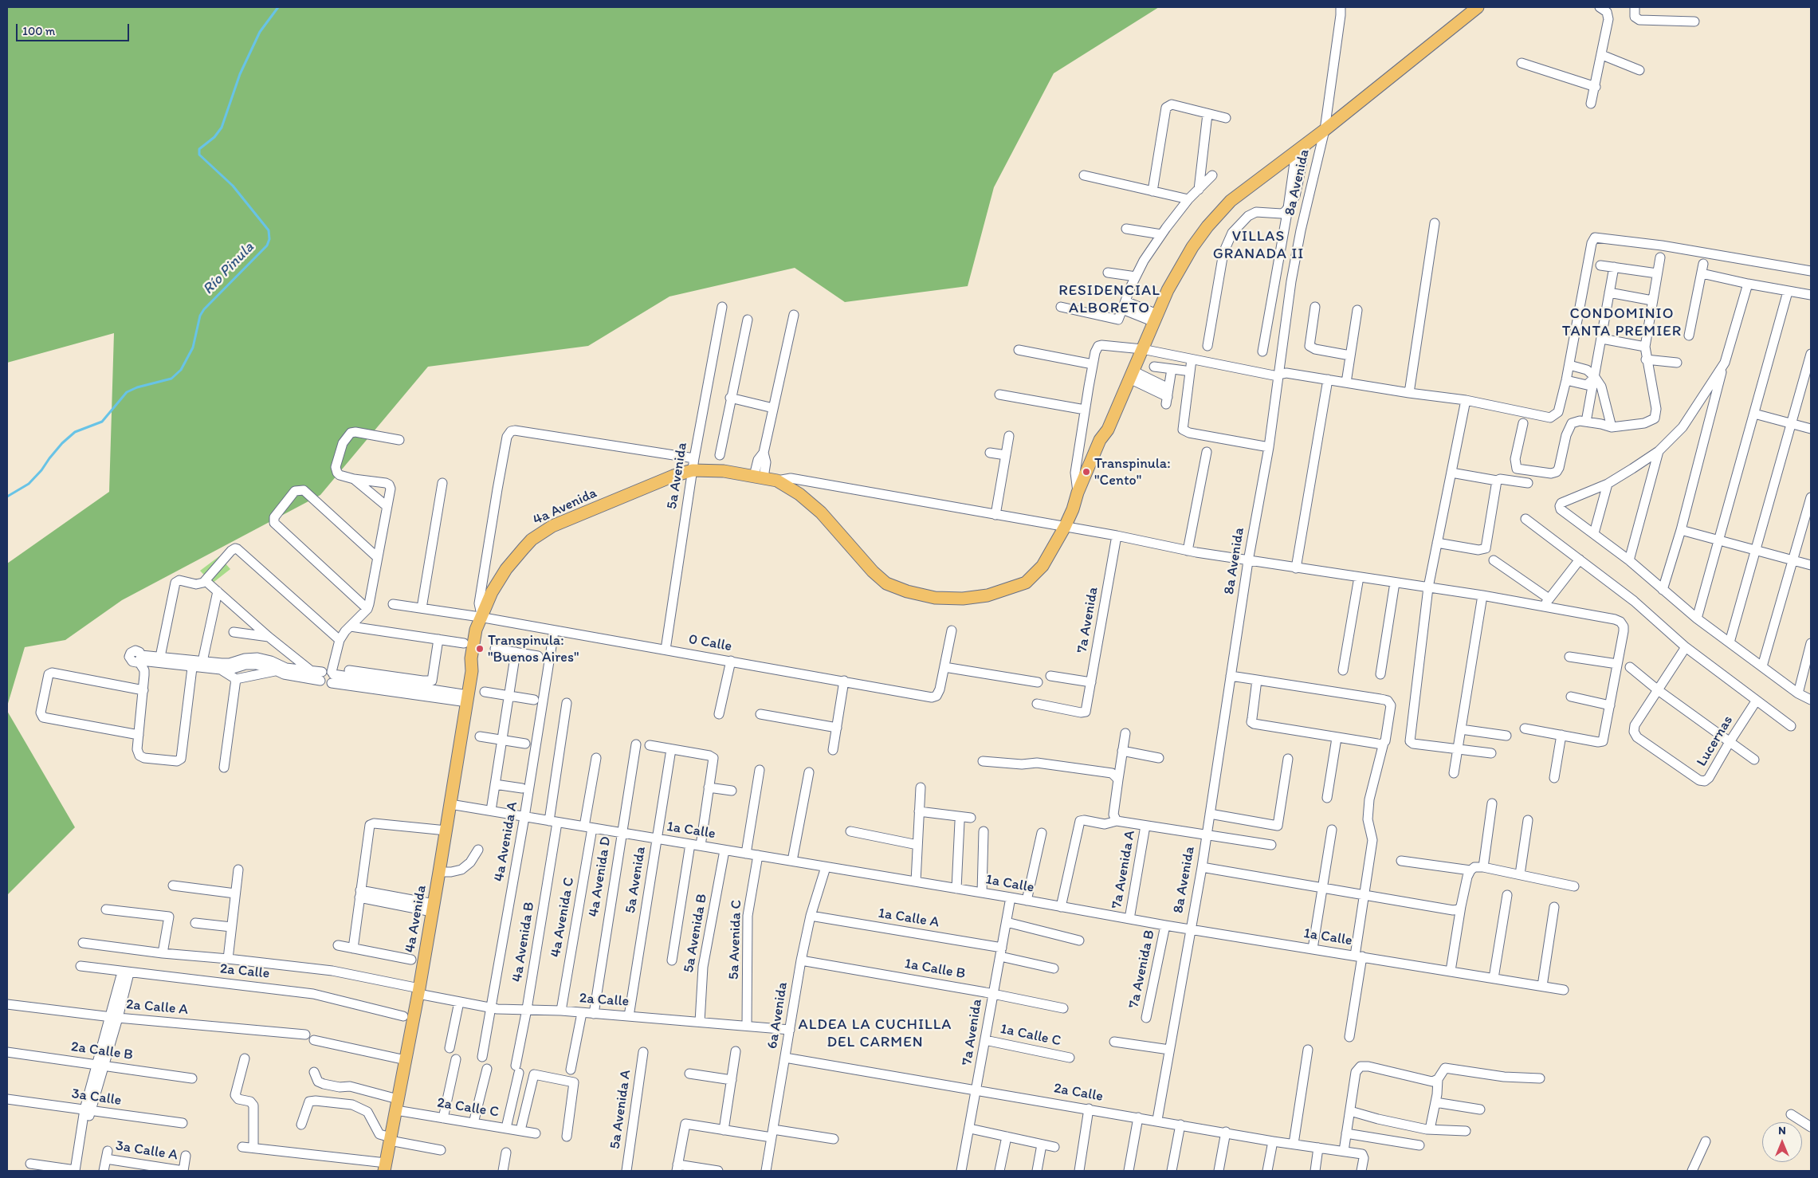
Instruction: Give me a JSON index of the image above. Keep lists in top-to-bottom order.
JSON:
{
  "streets": {
    "main road": ["4a Avenida"],
    "street": [
      "8a Avenida",
      "5a Avenida",
      "7a Avenida",
      "0 Calle",
      "Lucernas",
      "1a Calle",
      "4a Avenida A",
      "7a Avenida A",
      "4a Avenida D",
      "4a Avenida C",
      "1a Calle A",
      "5a Avenida B",
      "5a Avenida C",
      "4a Avenida B",
      "1a Calle B",
      "7a Avenida B",
      "2a Calle",
      "2a Calle A",
      "6a Avenida",
      "1a Calle C",
      "2a Calle B",
      "3a Calle",
      "2a Calle C",
      "5a Avenida A",
      "3a Calle A"
    ]
  },
  "crossings": [
    ["8a Avenida", "1a Calle"],
    ["8a Avenida", "2a Calle"],
    ["5a Avenida", "4a Avenida"],
    ["5a Avenida", "0 Calle"],
    ["5a Avenida", "1a Calle"],
    ["5a Avenida", "2a Calle"],
    ["4a Avenida", "0 Calle"],
    ["4a Avenida", "1a Calle"],
    ["4a Avenida", "2a Calle"],
    ["4a Avenida", "2a Calle C"],
    ["7a Avenida", "1a Calle"],
    ["7a Avenida", "1a Calle A"],
    ["7a Avenida", "1a Calle B"],
    ["7a Avenida", "2a Calle"],
    ["7a Avenida", "1a Calle C"],
    ["0 Calle", "4a Avenida A"],
    ["1a Calle", "4a Avenida A"],
    ["1a Calle", "7a Avenida A"],
    ["1a Calle", "4a Avenida D"],
    ["1a Calle", "4a Avenida C"],
    ["1a Calle", "5a Avenida B"],
    ["1a Calle", "5a Avenida C"],
    ["1a Calle", "4a Avenida B"],
    ["1a Calle", "7a Avenida B"],
    ["1a Calle", "6a Avenida"],
    ["4a Avenida A", "2a Calle"],
    ["4a Avenida D", "2a Calle"],
    ["4a Avenida C", "2a Calle"],
    ["1a Calle A", "6a Avenida"],
    ["5a Avenida B", "2a Calle"],
    ["5a Avenida C", "2a Calle"],
    ["4a Avenida B", "2a Calle"],
    ["4a Avenida B", "2a Calle C"],
    ["1a Calle B", "6a Avenida"],
    ["2a Calle", "6a Avenida"]
  ],
  "districts": [
    "VILLAS GRANADA II",
    "RESIDENCIAL ALBORETO",
    "CONDOMINIO TANTA PREMIER",
    "ALDEA LA CUCHILLA DEL CARMEN"
  ],
  "water": ["Río Pinula"],
  "places": ["Transpinula: \"Cento\"", "Transpinula: \"Buenos Aires\""],
  "scale_bar": "100 m",
  "north": "top"
}
